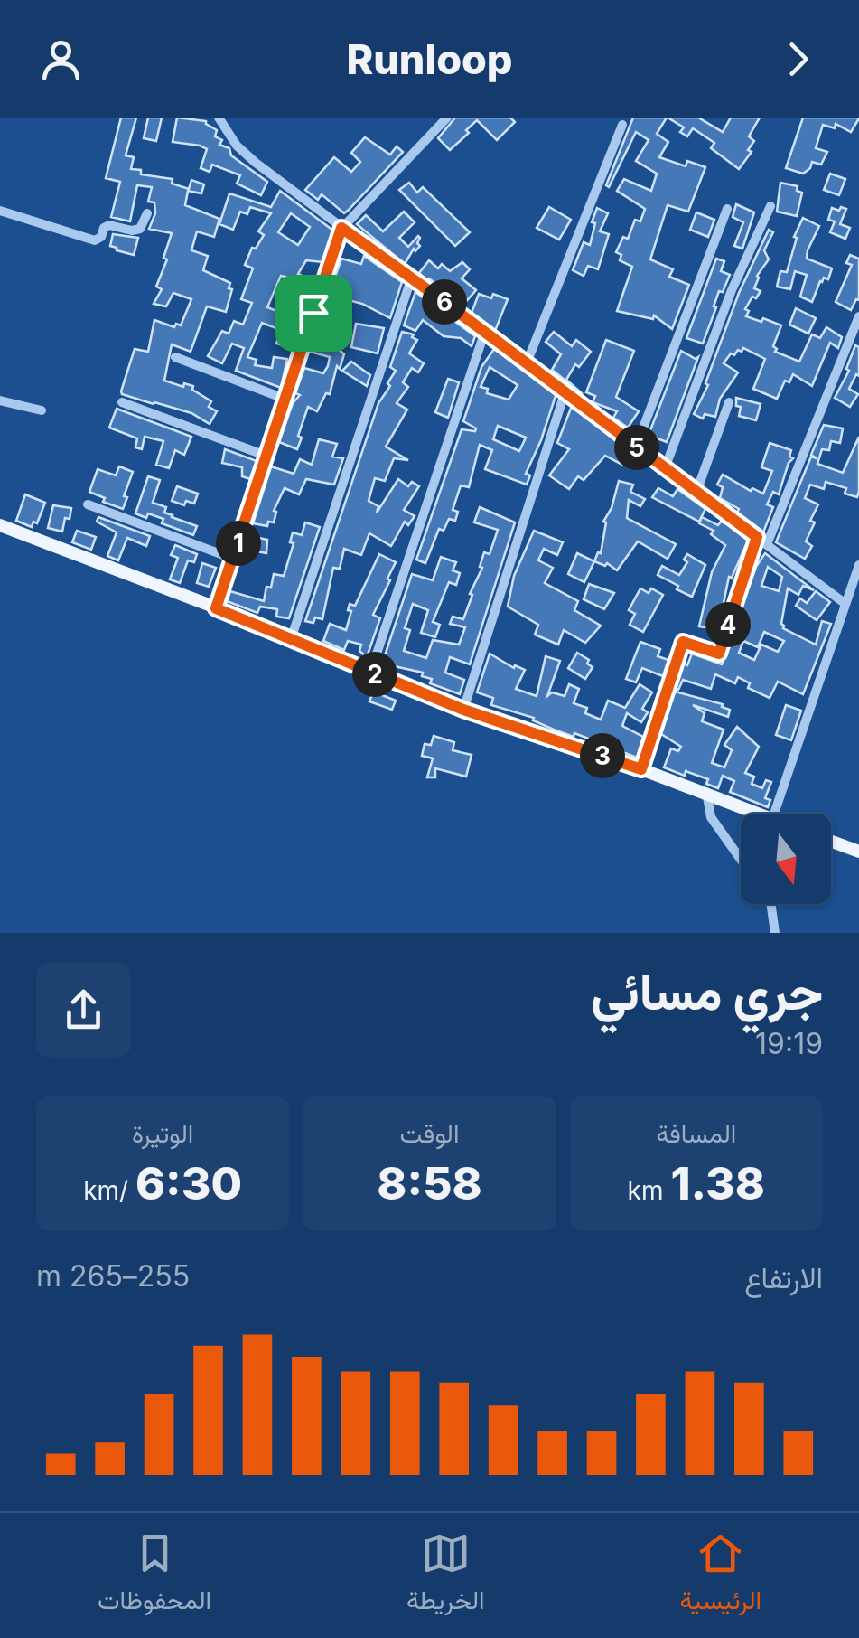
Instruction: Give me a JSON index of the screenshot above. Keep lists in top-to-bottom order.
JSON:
{
  "north": "bottom",
  "page": {
    "header": "Runloop",
    "pins": [
      "6",
      "5",
      "1",
      "4",
      "2",
      "3"
    ],
    "heading": ["جري مسائي", "19:19"],
    "stats": [
      ["المسافة", "1.38 km"],
      ["الوقت", "8:58"],
      ["الوتيرة", "6:30 /km"]
    ],
    "chart": ["الارتفاع", "255–265 m"],
    "tabs": ["الرئيسية", "الخريطة", "المحفوظات"]
  }
}
